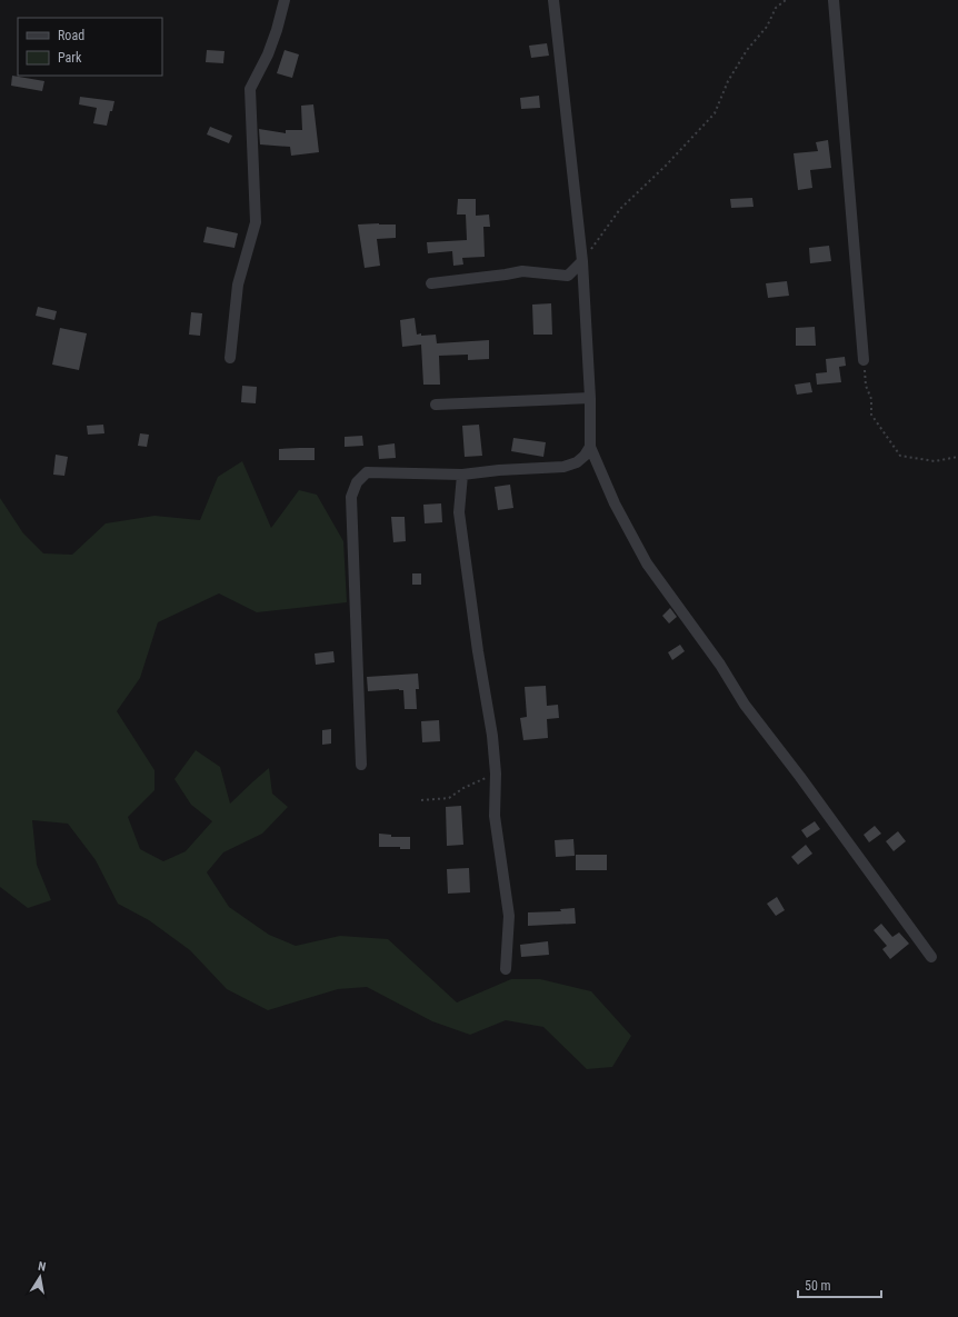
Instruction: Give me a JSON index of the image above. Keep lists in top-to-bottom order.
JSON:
{
  "legend": ["Road", "Park"],
  "scale_bar": "50 m",
  "north": "top"
}
